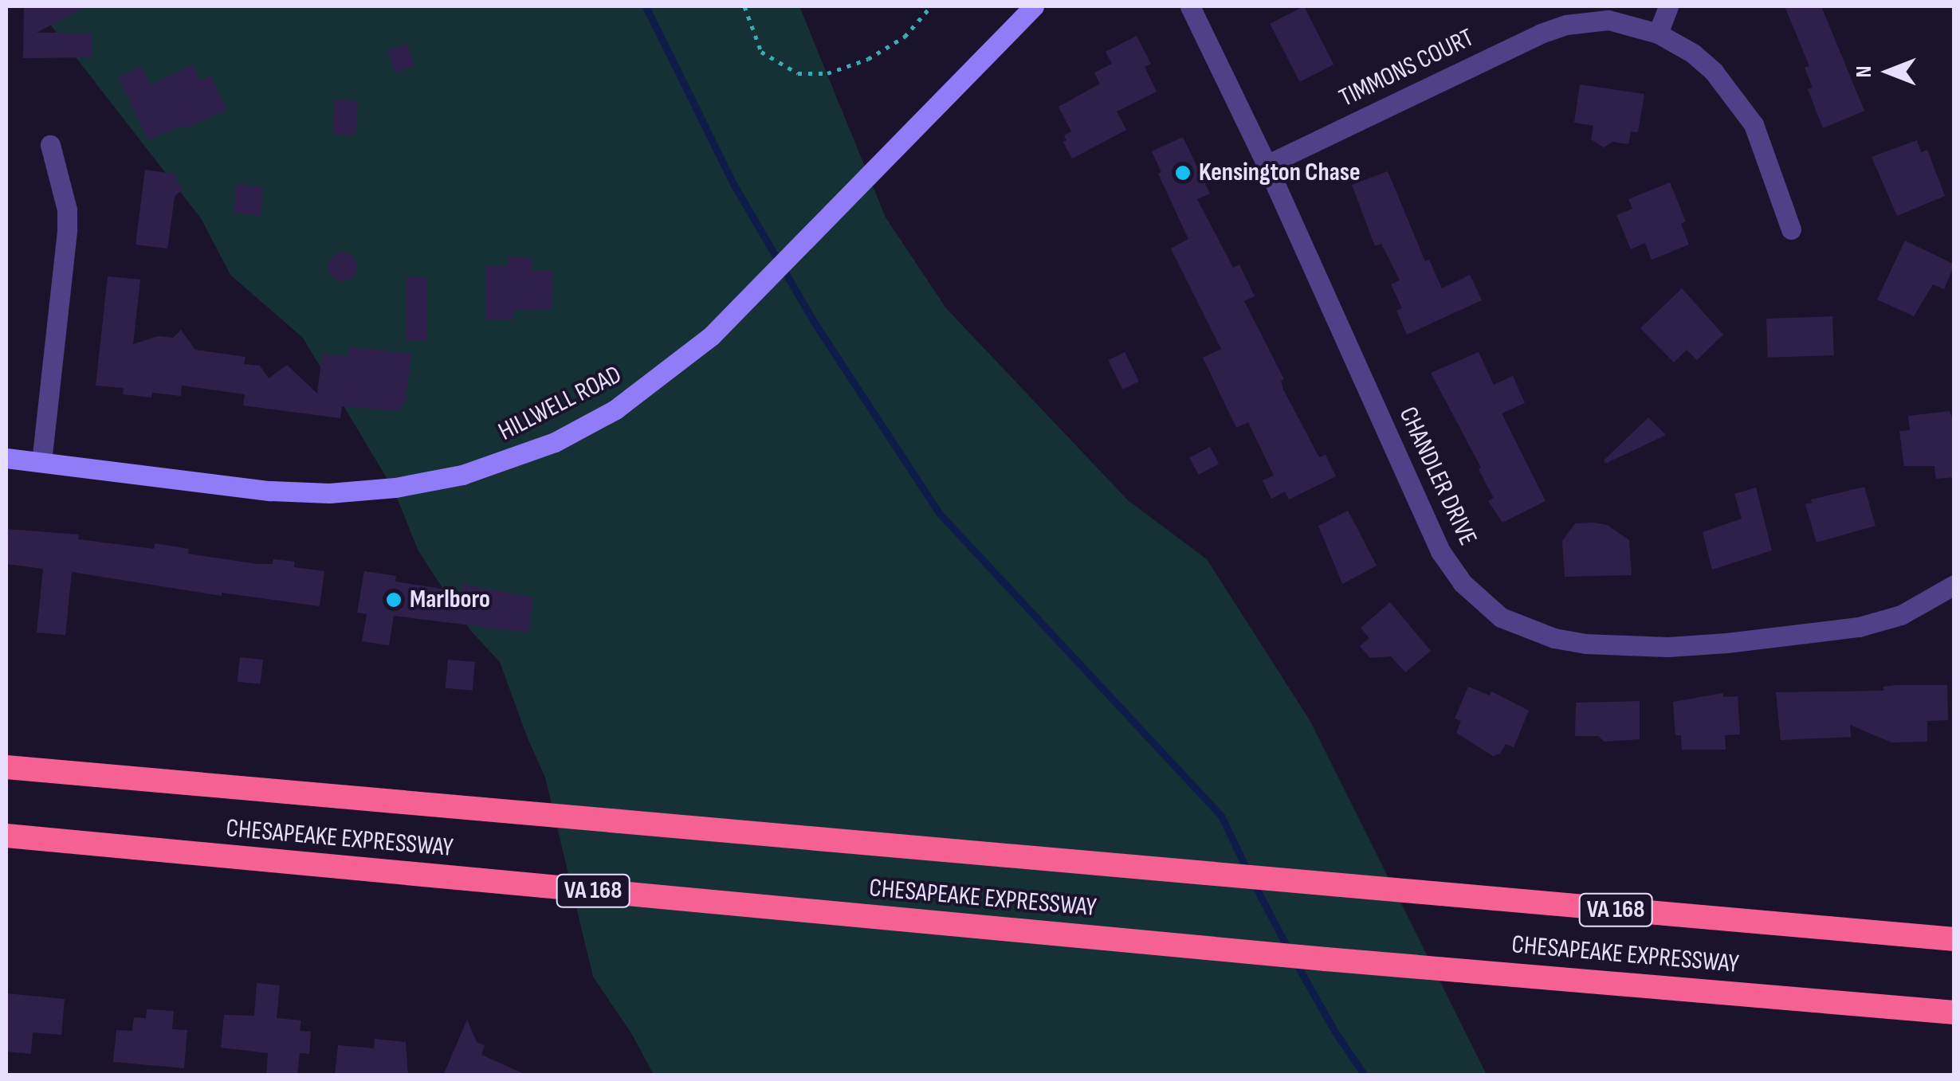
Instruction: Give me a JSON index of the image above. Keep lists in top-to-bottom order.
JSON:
{
  "streets": {
    "highway": ["CHESAPEAKE EXPRESSWAY", "VA 168"],
    "street": ["TIMMONS COURT", "HILLWELL ROAD", "CHANDLER DRIVE"]
  },
  "crossings": [
    ["TIMMONS COURT", "CHANDLER DRIVE"]
  ],
  "places": ["Kensington Chase", "Marlboro"],
  "north": "left"
}
